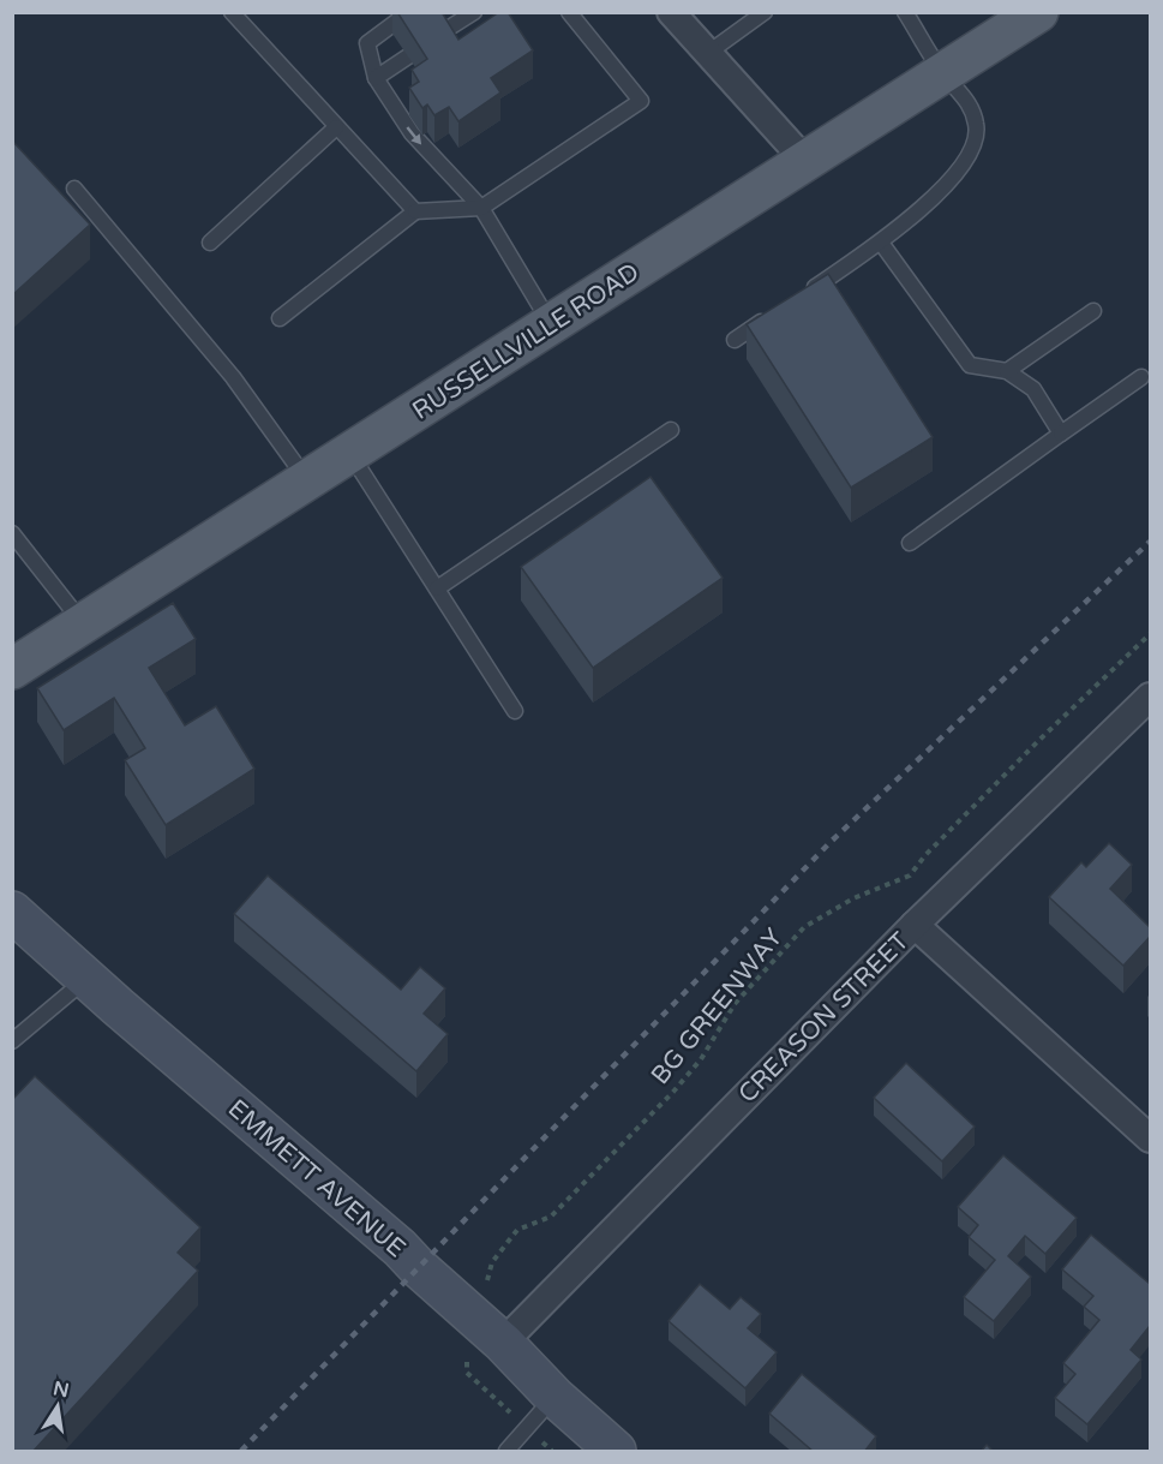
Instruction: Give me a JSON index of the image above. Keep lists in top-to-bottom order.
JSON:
{
  "streets": {
    "main road": ["RUSSELLVILLE ROAD"],
    "street": ["CREASON STREET", "EMMETT AVENUE"],
    "path": ["BG GREENWAY"]
  },
  "crossings": [
    ["BG GREENWAY", "CREASON STREET"],
    ["BG GREENWAY", "EMMETT AVENUE"],
    ["CREASON STREET", "EMMETT AVENUE"]
  ],
  "north": "top"
}
